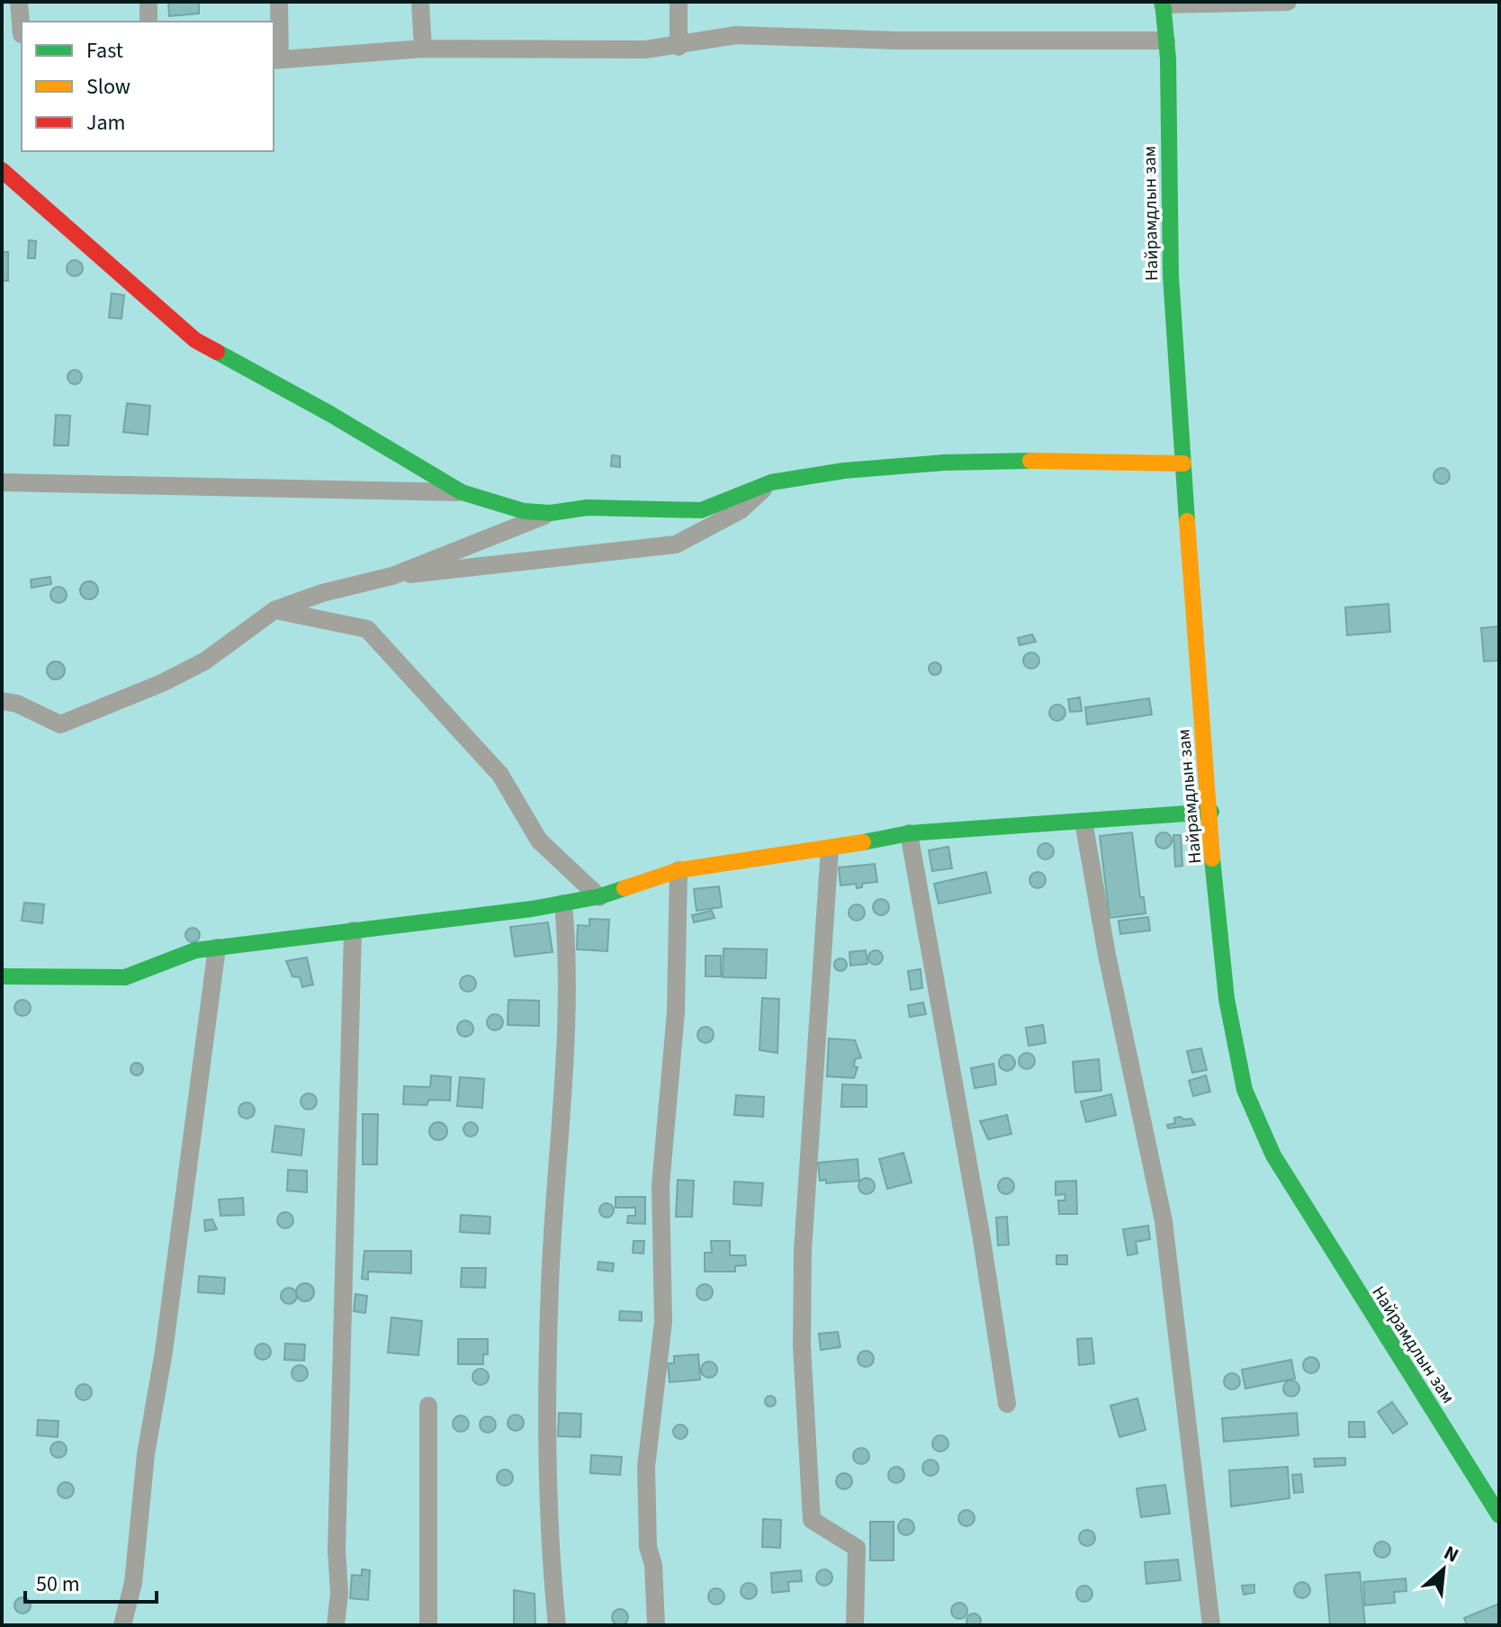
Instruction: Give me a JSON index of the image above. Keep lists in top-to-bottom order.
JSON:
{
  "streets": {
    "street": ["Найрамдлын зам"]
  },
  "legend": ["Fast", "Slow", "Jam"],
  "scale_bar": "50 m",
  "north": "top right"
}
